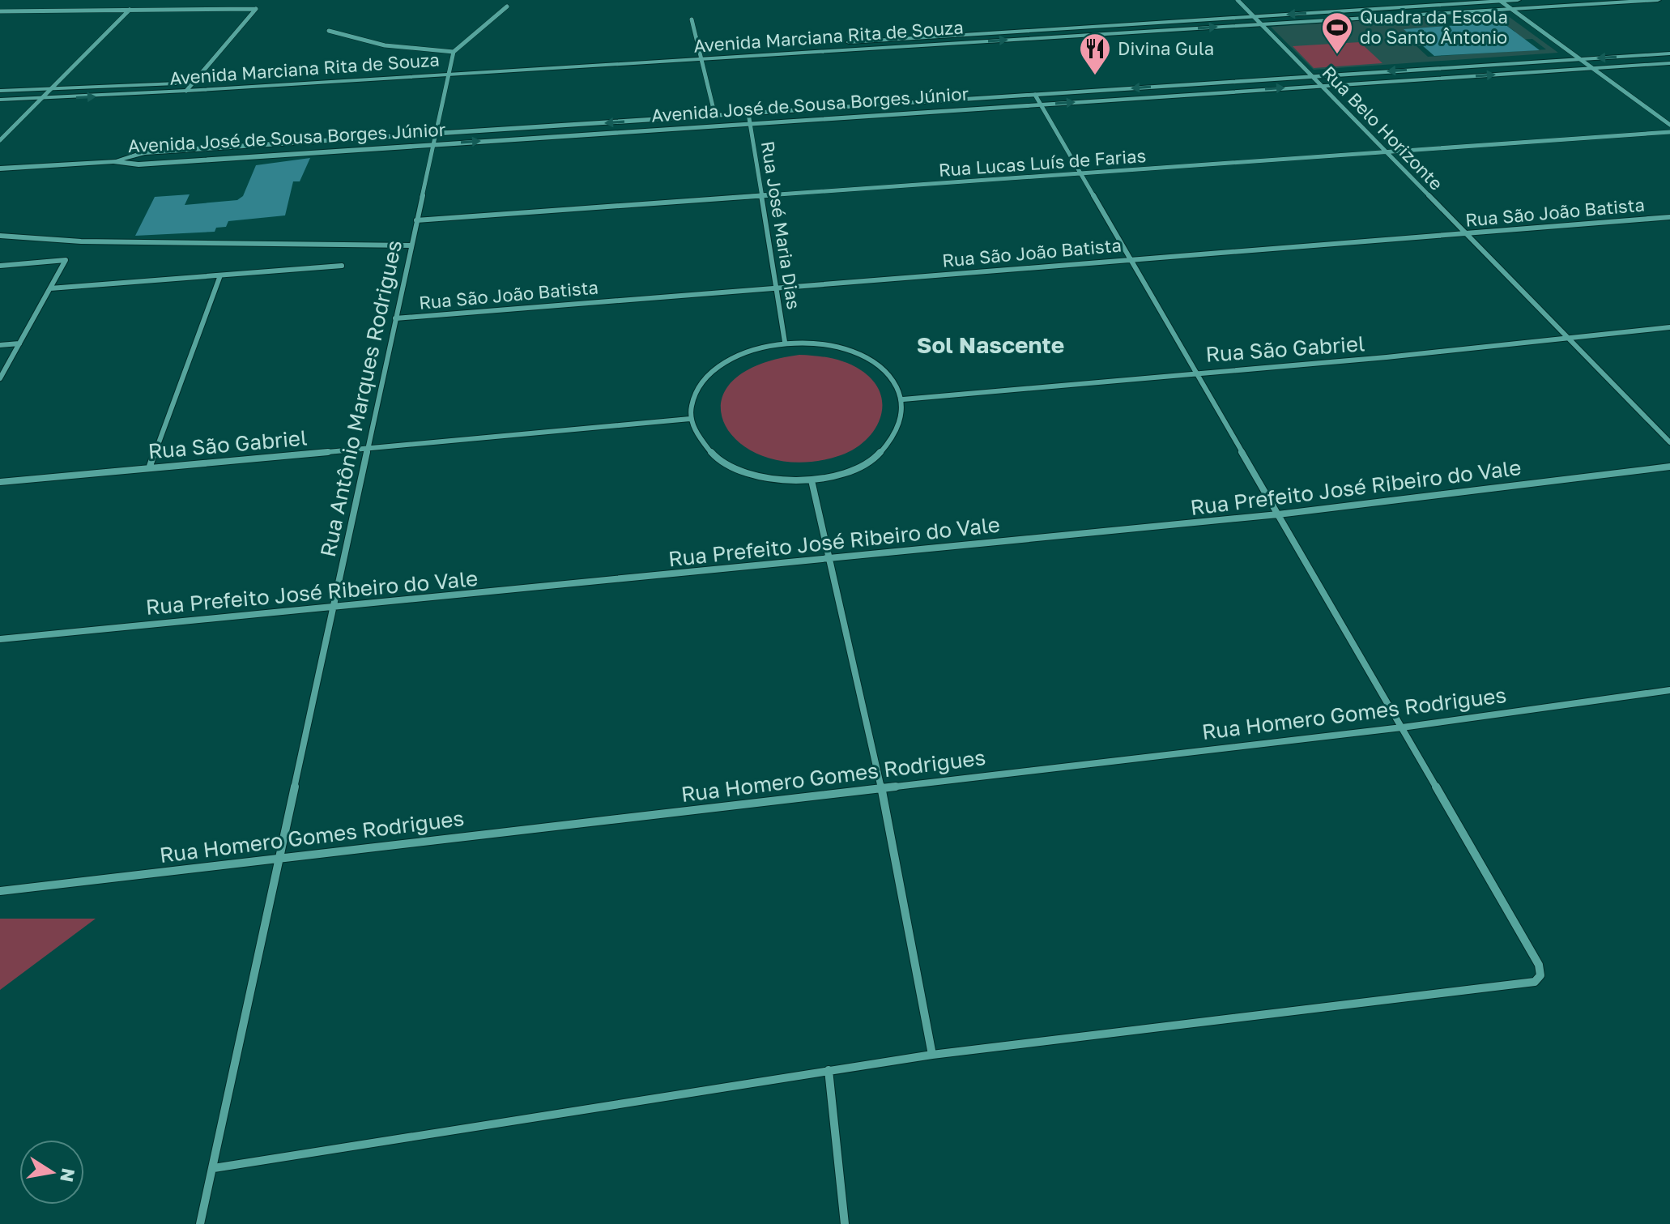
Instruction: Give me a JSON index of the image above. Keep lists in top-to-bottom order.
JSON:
{
  "streets": {
    "street": [
      "Avenida Marciana Rita de Souza",
      "Avenida José de Sousa Borges Júnior",
      "Rua Belo Horizonte",
      "Rua Lucas Luís de Farias",
      "Rua São João Batista",
      "Rua José Maria Dias",
      "Rua São Gabriel",
      "Rua Antônio Marques Rodrigues",
      "Rua Prefeito José Ribeiro do Vale",
      "Rua Homero Gomes Rodrigues"
    ]
  },
  "crossings": [
    ["Avenida Marciana Rita de Souza", "Rua Belo Horizonte"],
    ["Avenida Marciana Rita de Souza", "Rua Antônio Marques Rodrigues"],
    ["Avenida José de Sousa Borges Júnior", "Rua Belo Horizonte"],
    ["Avenida José de Sousa Borges Júnior", "Rua José Maria Dias"],
    ["Avenida José de Sousa Borges Júnior", "Rua Antônio Marques Rodrigues"],
    ["Rua Belo Horizonte", "Rua Lucas Luís de Farias"],
    ["Rua Belo Horizonte", "Rua São João Batista"],
    ["Rua Belo Horizonte", "Rua São Gabriel"],
    ["Rua Lucas Luís de Farias", "Rua José Maria Dias"],
    ["Rua Lucas Luís de Farias", "Rua Antônio Marques Rodrigues"],
    ["Rua São João Batista", "Rua José Maria Dias"],
    ["Rua São João Batista", "Rua Antônio Marques Rodrigues"],
    ["Rua José Maria Dias", "Rua São Gabriel"],
    ["Rua São Gabriel", "Rua Antônio Marques Rodrigues"],
    ["Rua Antônio Marques Rodrigues", "Rua Prefeito José Ribeiro do Vale"],
    ["Rua Antônio Marques Rodrigues", "Rua Homero Gomes Rodrigues"]
  ],
  "districts": ["Sol Nascente"],
  "places": {
    "sports": ["Quadra da Escola do Santo Ântonio"],
    "restaurant": ["Divina Gula"]
  },
  "north": "right"
}
